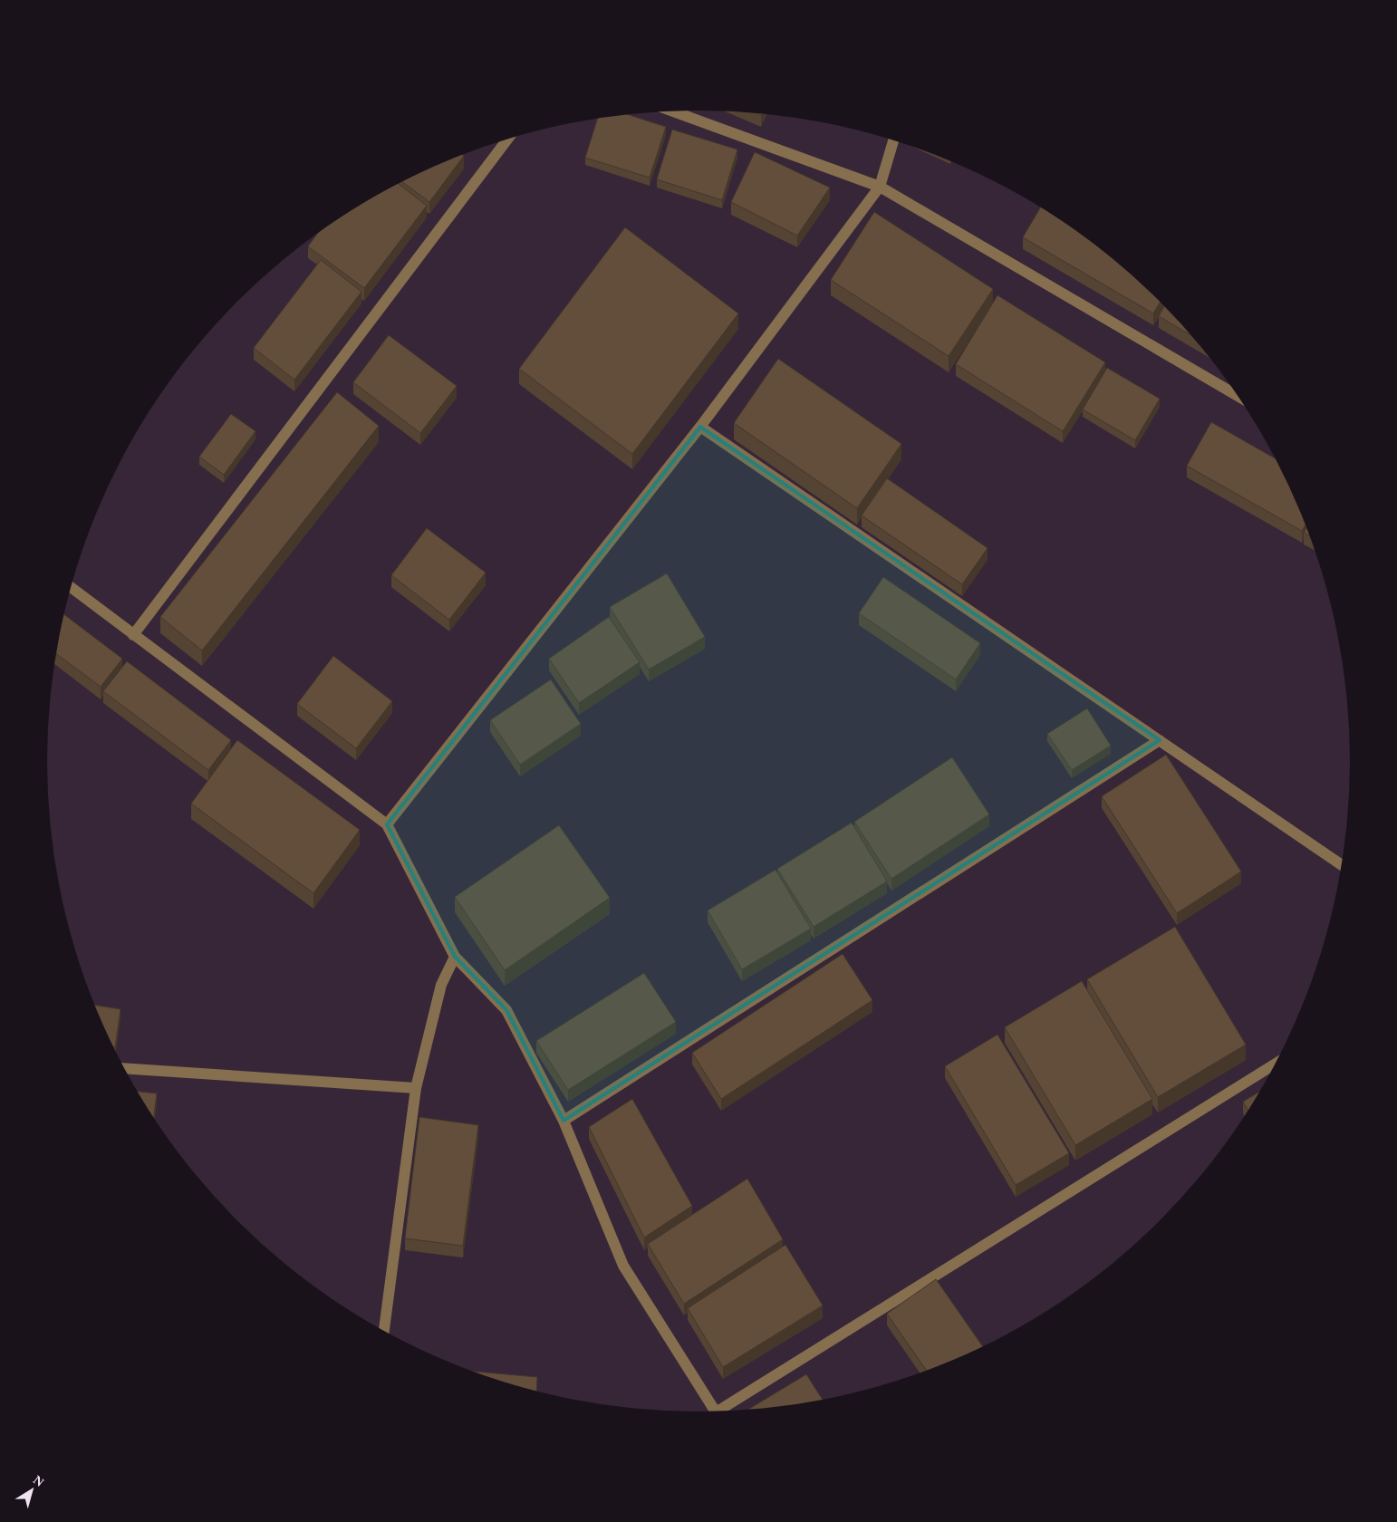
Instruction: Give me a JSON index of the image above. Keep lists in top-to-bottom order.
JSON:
{
  "north": "top right"
}
